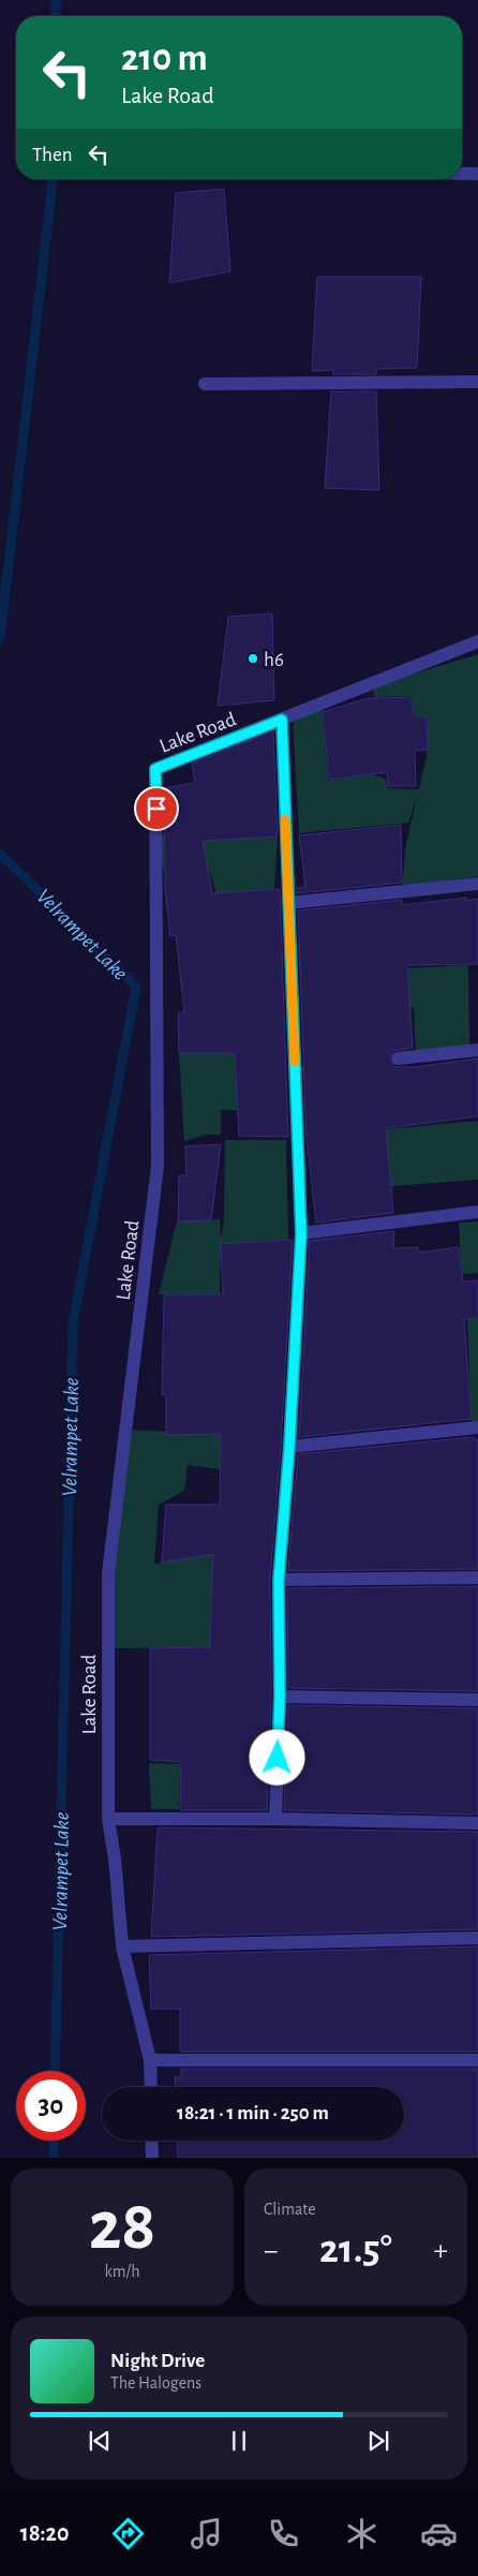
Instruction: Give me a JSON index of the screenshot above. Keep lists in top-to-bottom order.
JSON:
{
  "streets": {
    "street": ["Lake Road"]
  },
  "water": ["Velrampet Lake"],
  "places": ["h6"],
  "page": {
    "turn": ["210 m", "Lake Road"],
    "then": "Then",
    "limit": "30",
    "trip": "18:21 · 1 min · 250 m",
    "tile": [
      ["28", "km/h"],
      "Climate"
    ],
    "heat": ["−", "21.5°", "+"],
    "song": ["Night Drive", "The Halogens"],
    "tabs": "18:20"
  }
}
